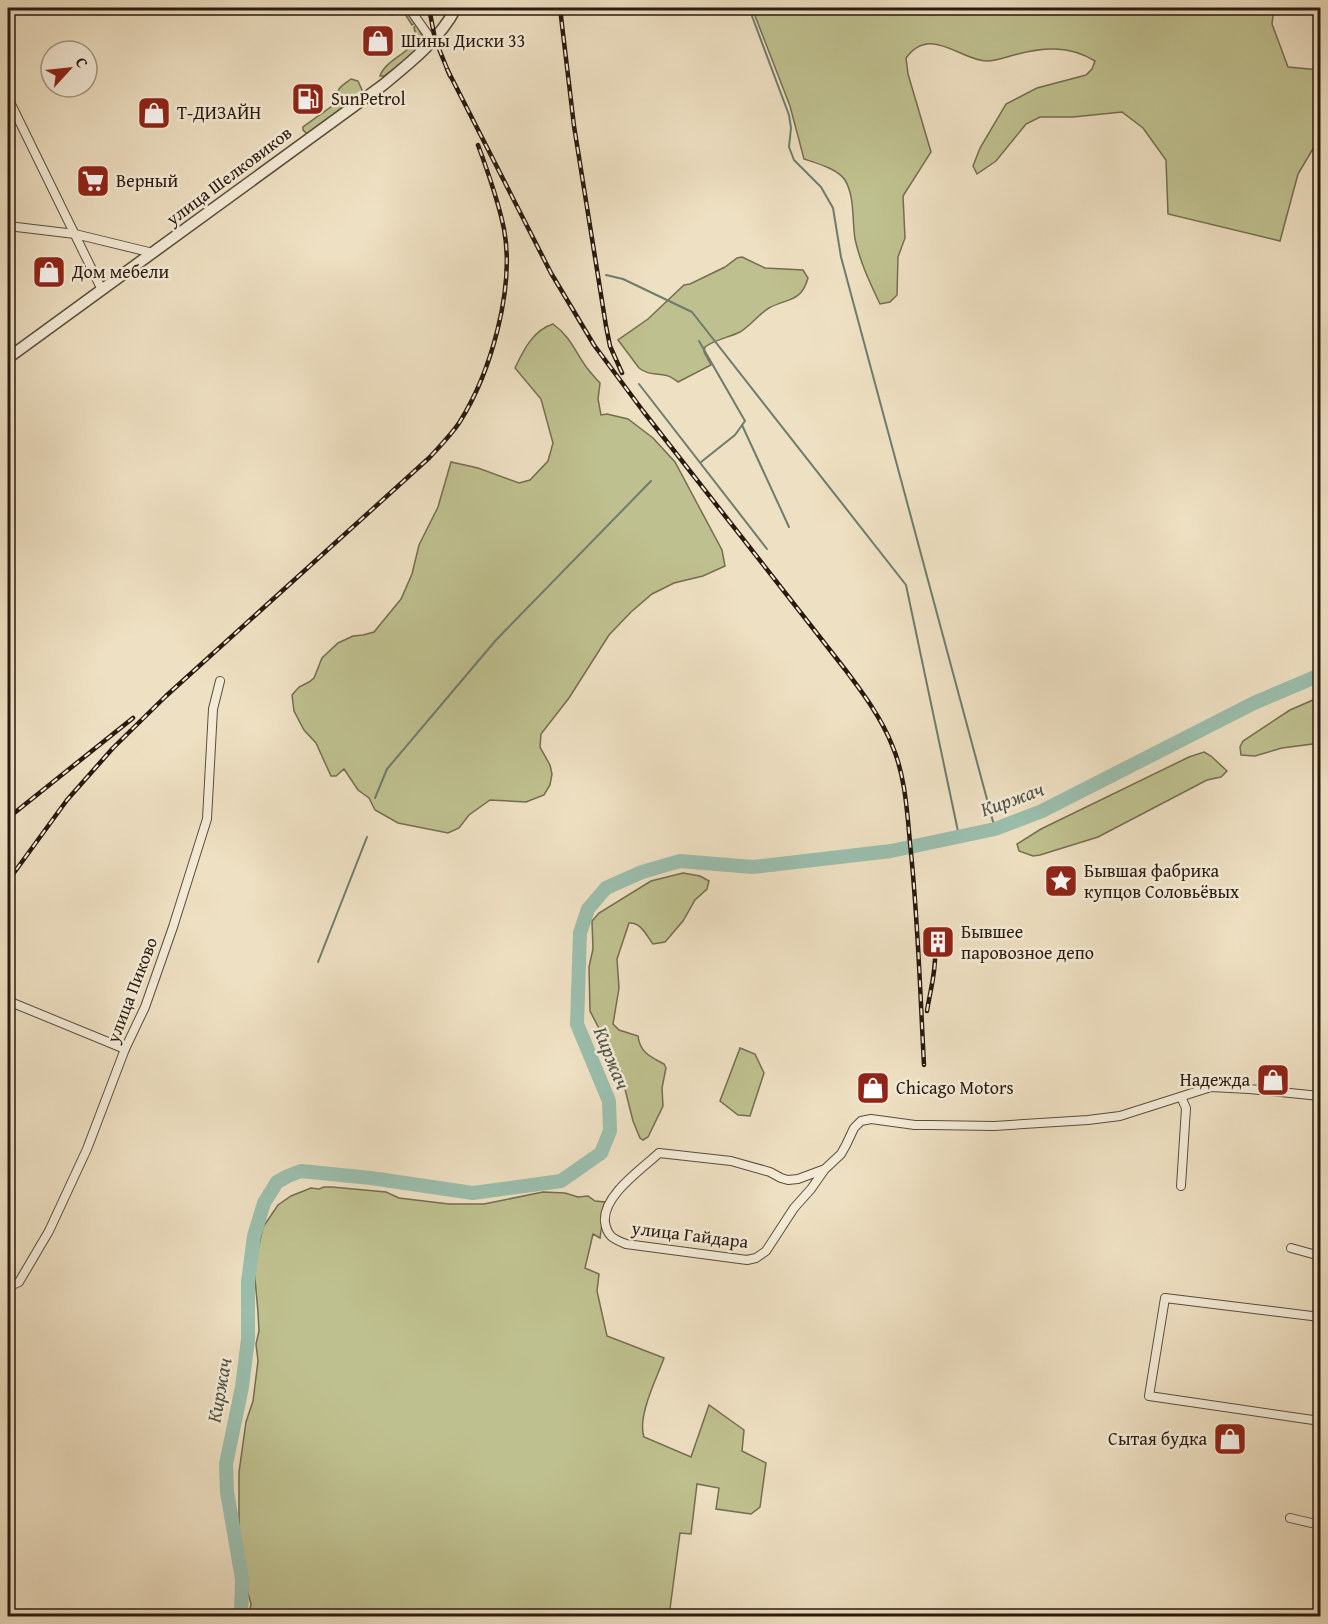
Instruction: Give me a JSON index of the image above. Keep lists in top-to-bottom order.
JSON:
{
  "streets": {
    "street": ["улица Шелковиков", "улица Пиково", "улица Гайдара"]
  },
  "water": ["Киржач"],
  "places": {
    "shop": [
      "Шины Диски 33",
      "Т-ДИЗАЙН",
      "Дом мебели",
      "Надежда",
      "Chicago Motors",
      "Сытая будка"
    ],
    "fuel station": ["SunPetrol"],
    "supermarket": ["Верный"],
    "place": ["Бывшая фабрика купцов Соловьёвых"],
    "building": ["Бывшее паровозное депо"]
  },
  "north": "top right"
}
